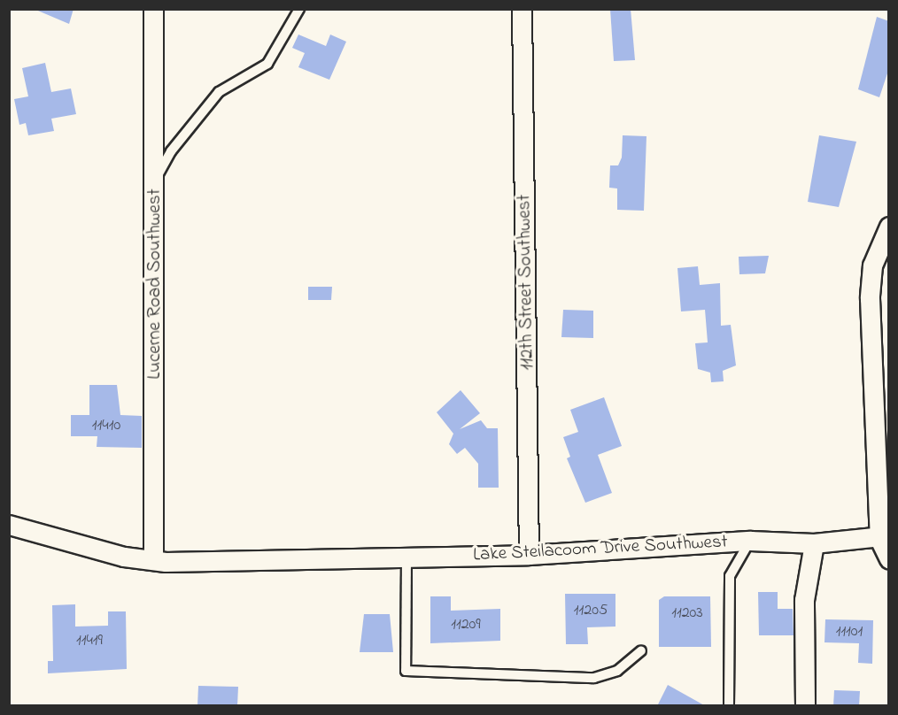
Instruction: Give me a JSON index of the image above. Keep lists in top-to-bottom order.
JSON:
{
  "streets": {
    "street": ["112th Street Southwest", "Lucerne Road Southwest", "Lake Steilacoom Drive Southwest"]
  },
  "crossings": [
    ["112th Street Southwest", "Lake Steilacoom Drive Southwest"],
    ["Lucerne Road Southwest", "Lake Steilacoom Drive Southwest"]
  ],
  "house_numbers": [
    "11410",
    "11205",
    "11203",
    "11209",
    "11101",
    "11419"
  ]
}
